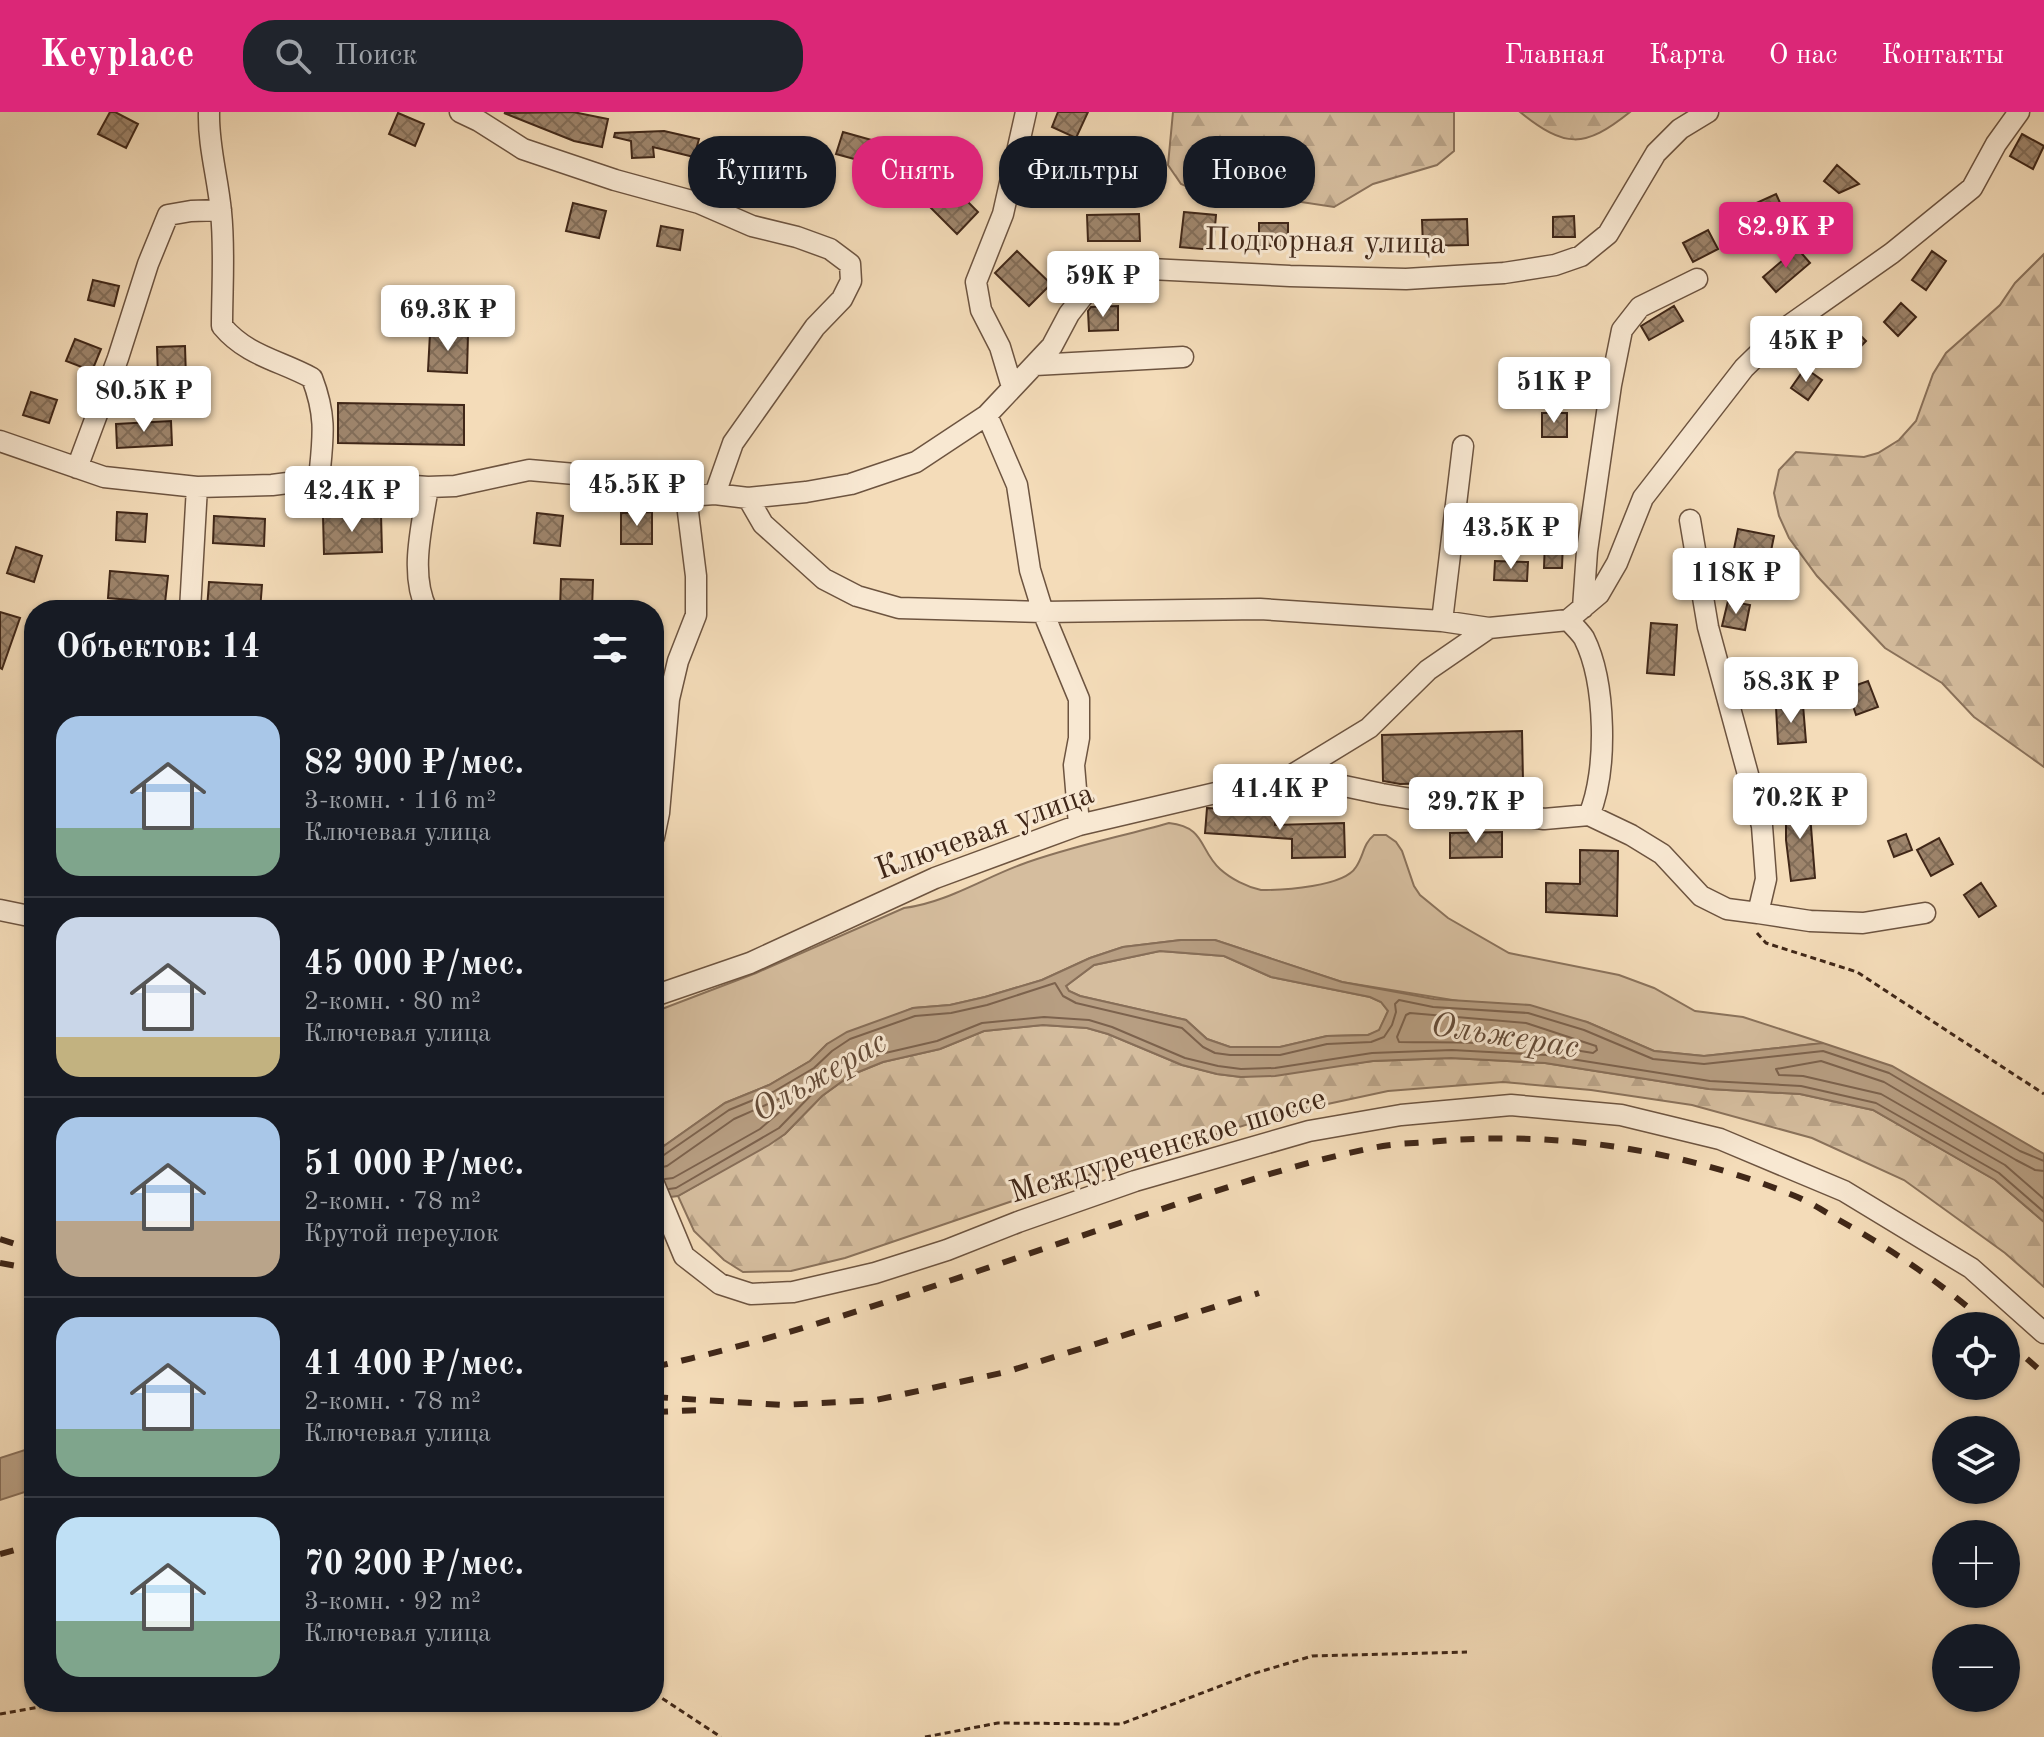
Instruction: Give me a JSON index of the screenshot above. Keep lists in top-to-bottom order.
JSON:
{
  "streets": {
    "street": ["Подгорная улица", "Ключевая улица", "Междуреченское шоссе"]
  },
  "water": ["Ольжерас"],
  "page": {
    "header": "Keyplace",
    "search": "Поиск",
    "nav": [
      "Главная",
      "Карта",
      "О нас",
      "Контакты"
    ],
    "chip": [
      "Купить",
      "Снять",
      "Фильтры",
      "Новое"
    ],
    "price": [
      "82.9K ₽",
      "59K ₽",
      "69.3K ₽",
      "45K ₽",
      "51K ₽",
      "80.5K ₽",
      "45.5K ₽",
      "42.4K ₽",
      "43.5K ₽",
      "118K ₽",
      "58.3K ₽",
      "41.4K ₽",
      "70.2K ₽",
      "29.7K ₽"
    ],
    "heading": "Объектов: 14",
    "list": [
      {
        "name": "82 900 ₽/мес.",
        "note": "3-комн. · 116 m² · Ключевая улица"
      },
      {
        "name": "45 000 ₽/мес.",
        "note": "2-комн. · 80 m² · Ключевая улица"
      },
      {
        "name": "51 000 ₽/мес.",
        "note": "2-комн. · 78 m² · Крутой переулок"
      },
      {
        "name": "41 400 ₽/мес.",
        "note": "2-комн. · 78 m² · Ключевая улица"
      },
      {
        "name": "70 200 ₽/мес.",
        "note": "3-комн. · 92 m² · Ключевая улица"
      }
    ],
    "map_buttons": ["+", "−"]
  }
}
